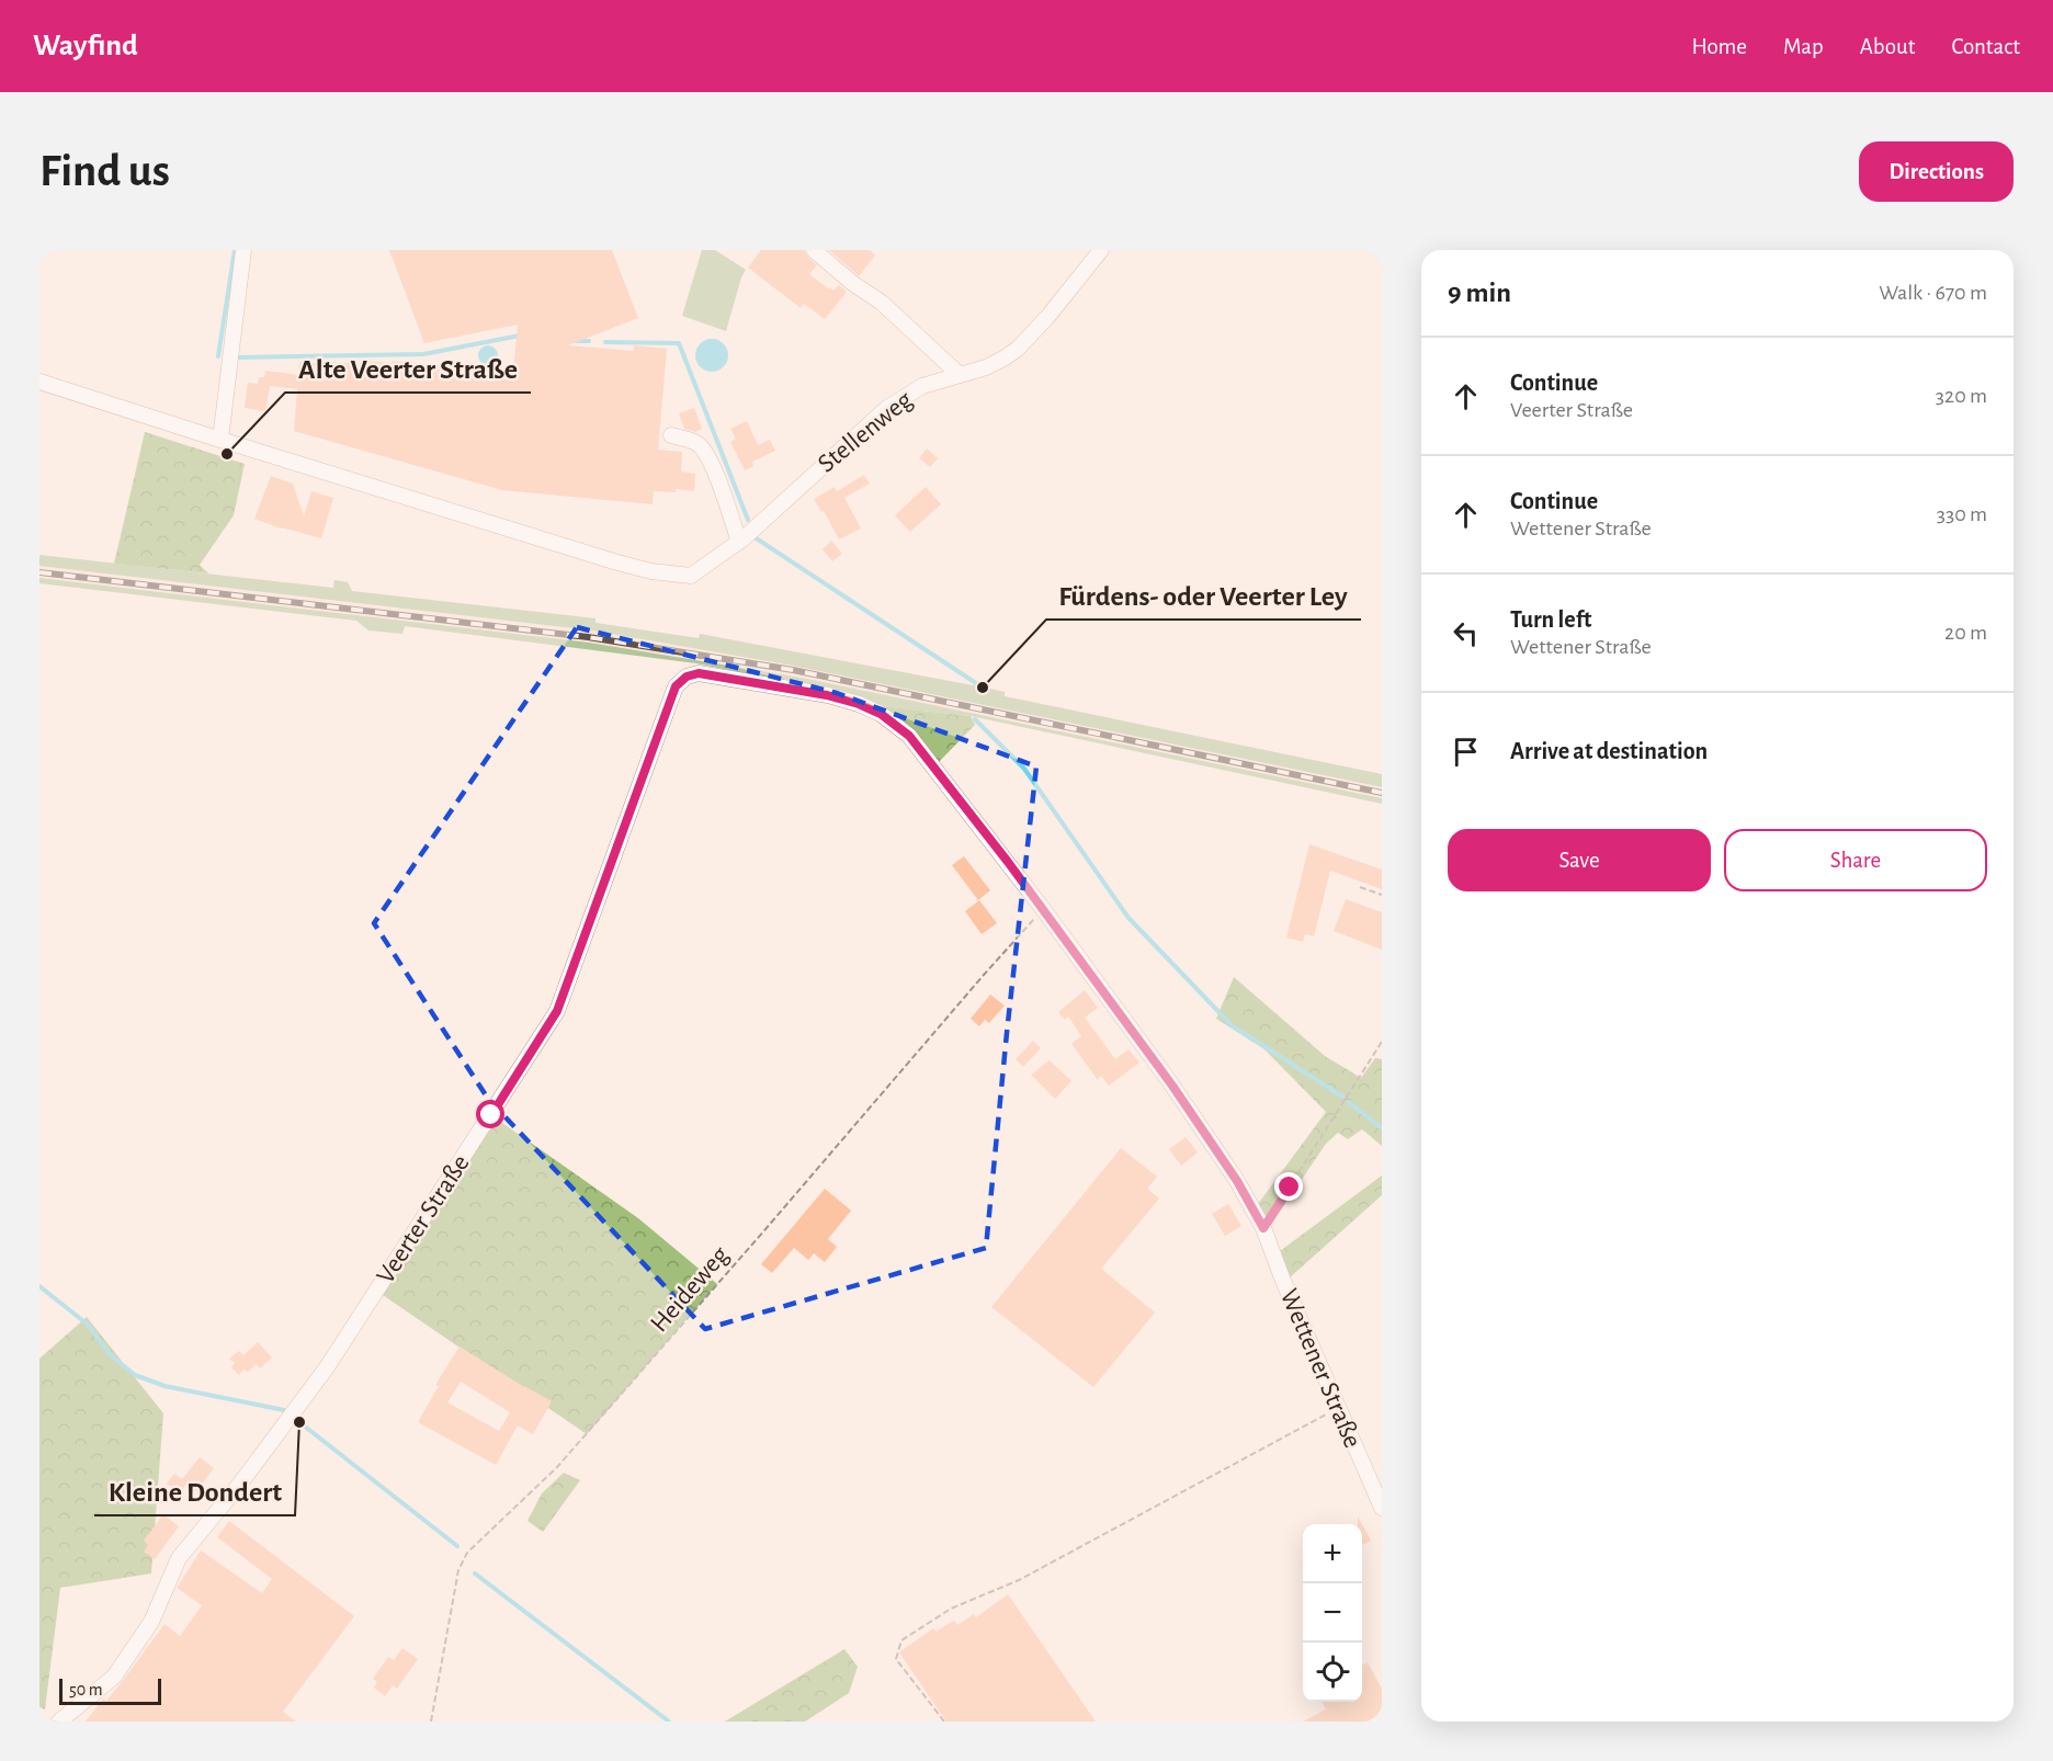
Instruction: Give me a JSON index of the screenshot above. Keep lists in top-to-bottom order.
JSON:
{
  "streets": {
    "street": ["Stellenweg", "Veerter Straße", "Wettener Straße"],
    "path": ["Heideweg"]
  },
  "crossings": [
    ["Veerter Straße", "Wettener Straße"],
    ["Heideweg", "Wettener Straße"]
  ],
  "places": ["Alte Veerter Straße", "Fürdens- oder Veerter Ley", "Kleine Dondert"],
  "scale_bar": "50 m",
  "page": {
    "header": "Wayfind",
    "nav": [
      "Home",
      "Map",
      "About",
      "Contact"
    ],
    "buttons": [
      "Directions",
      ["Save", "Share"]
    ],
    "title": "Find us",
    "heading": ["9 min", "Walk · 670 m"],
    "list": [
      ["Continue", "Veerter Straße", "320 m"],
      ["Continue", "Wettener Straße", "330 m"],
      ["Turn left", "Wettener Straße", "20 m"],
      "Arrive at destination"
    ],
    "map_buttons": ["+", "−"],
    "scale": "50 m"
  }
}
